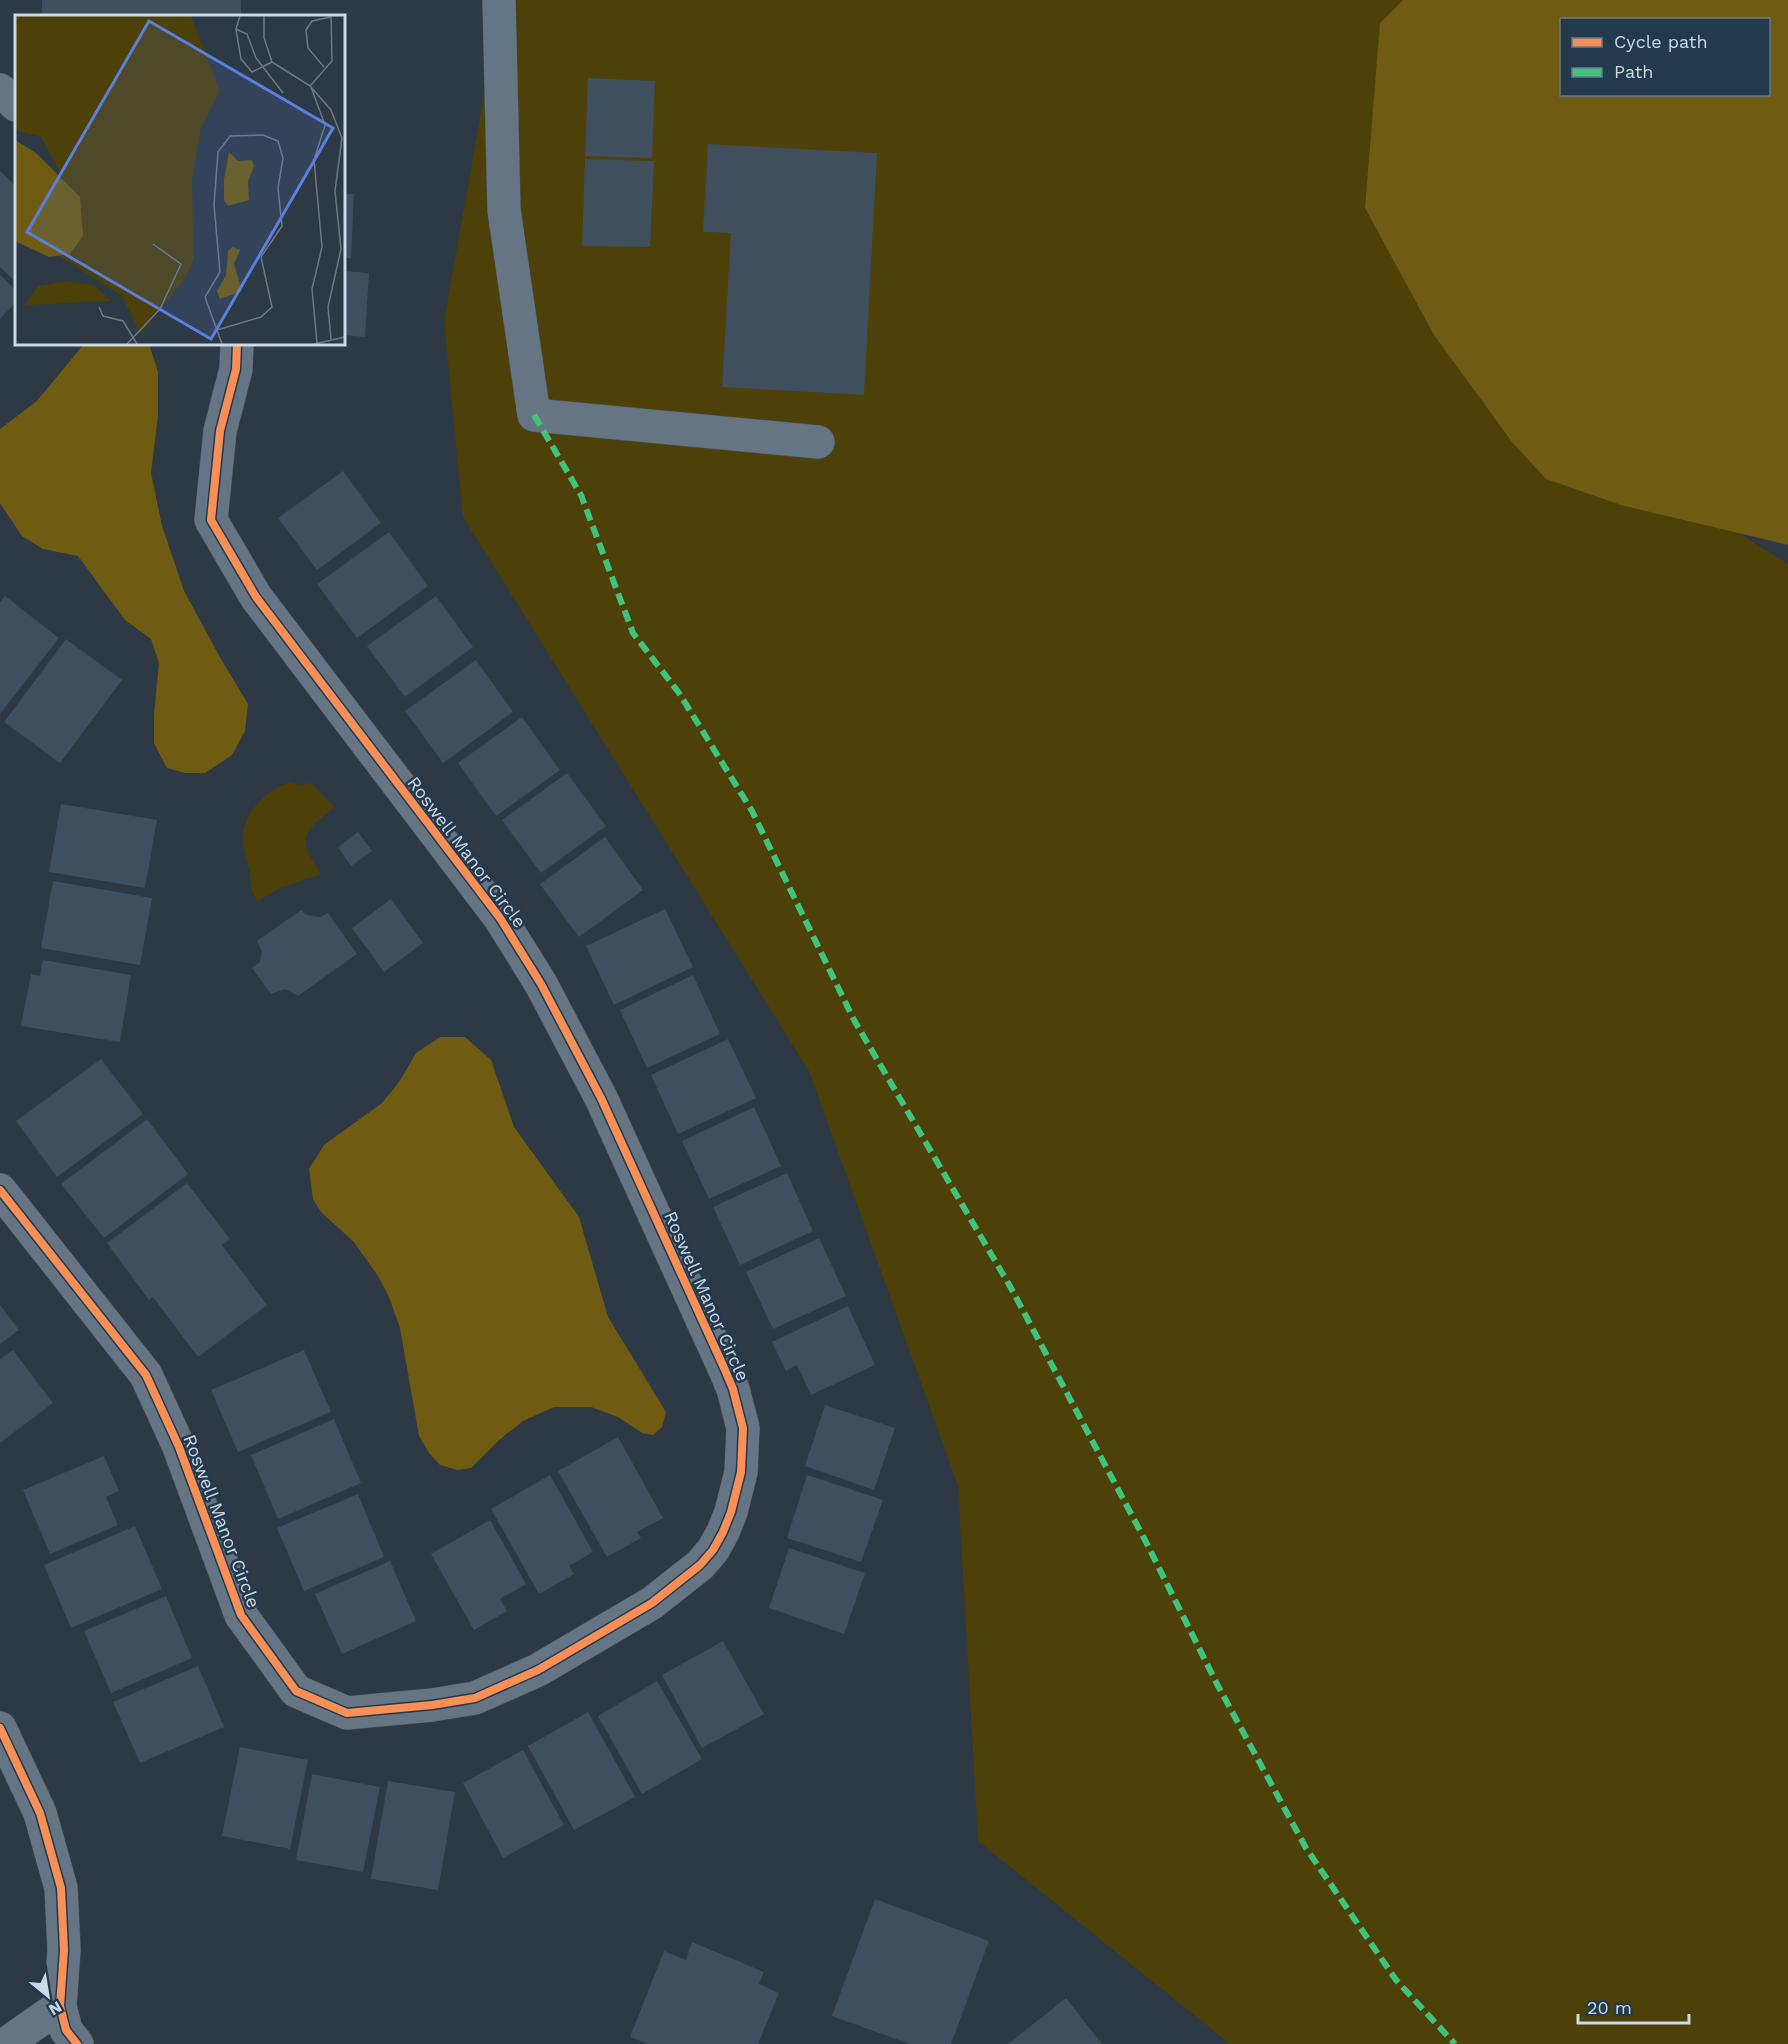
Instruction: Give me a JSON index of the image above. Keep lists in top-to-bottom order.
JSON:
{
  "streets": {
    "street": ["Roswell Manor Circle"]
  },
  "legend": ["Cycle path", "Path"],
  "scale_bar": "20 m",
  "north": "bottom right"
}
